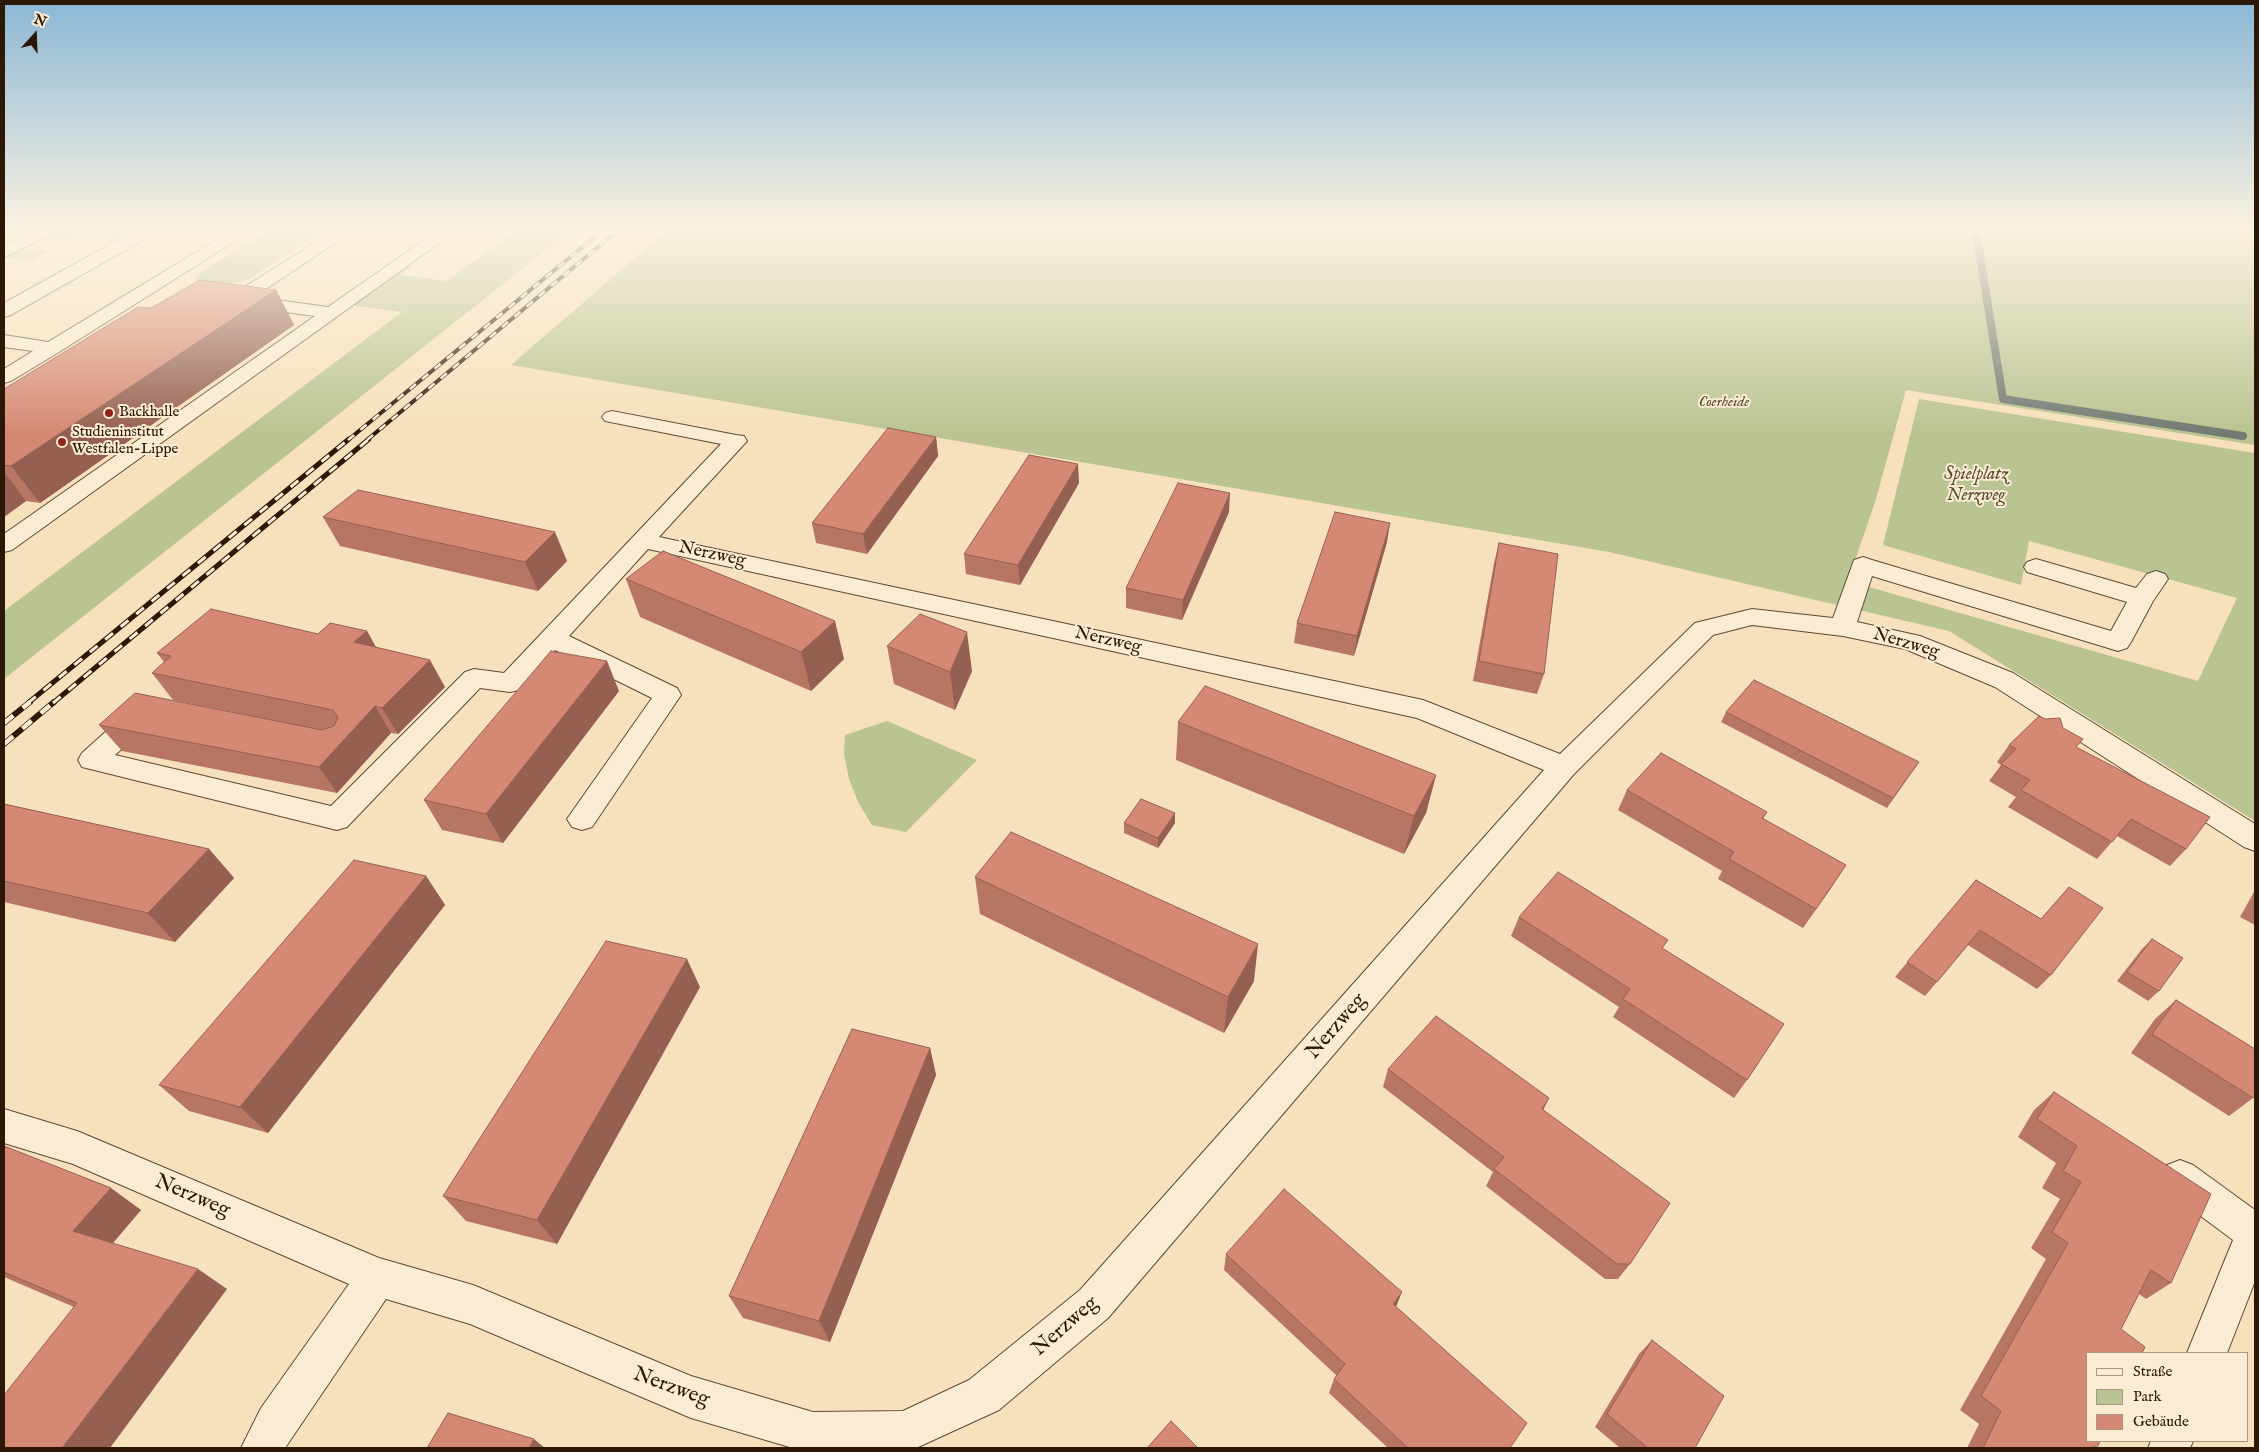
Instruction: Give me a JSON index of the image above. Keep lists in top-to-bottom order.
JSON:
{
  "streets": {
    "street": ["Nerzweg"]
  },
  "parks": ["Coerheide", "Spielplatz Nerzweg"],
  "places": ["Backhalle", "Studieninstitut Westfalen-Lippe"],
  "legend": ["Straße", "Park", "Gebäude"],
  "north": "top"
}
